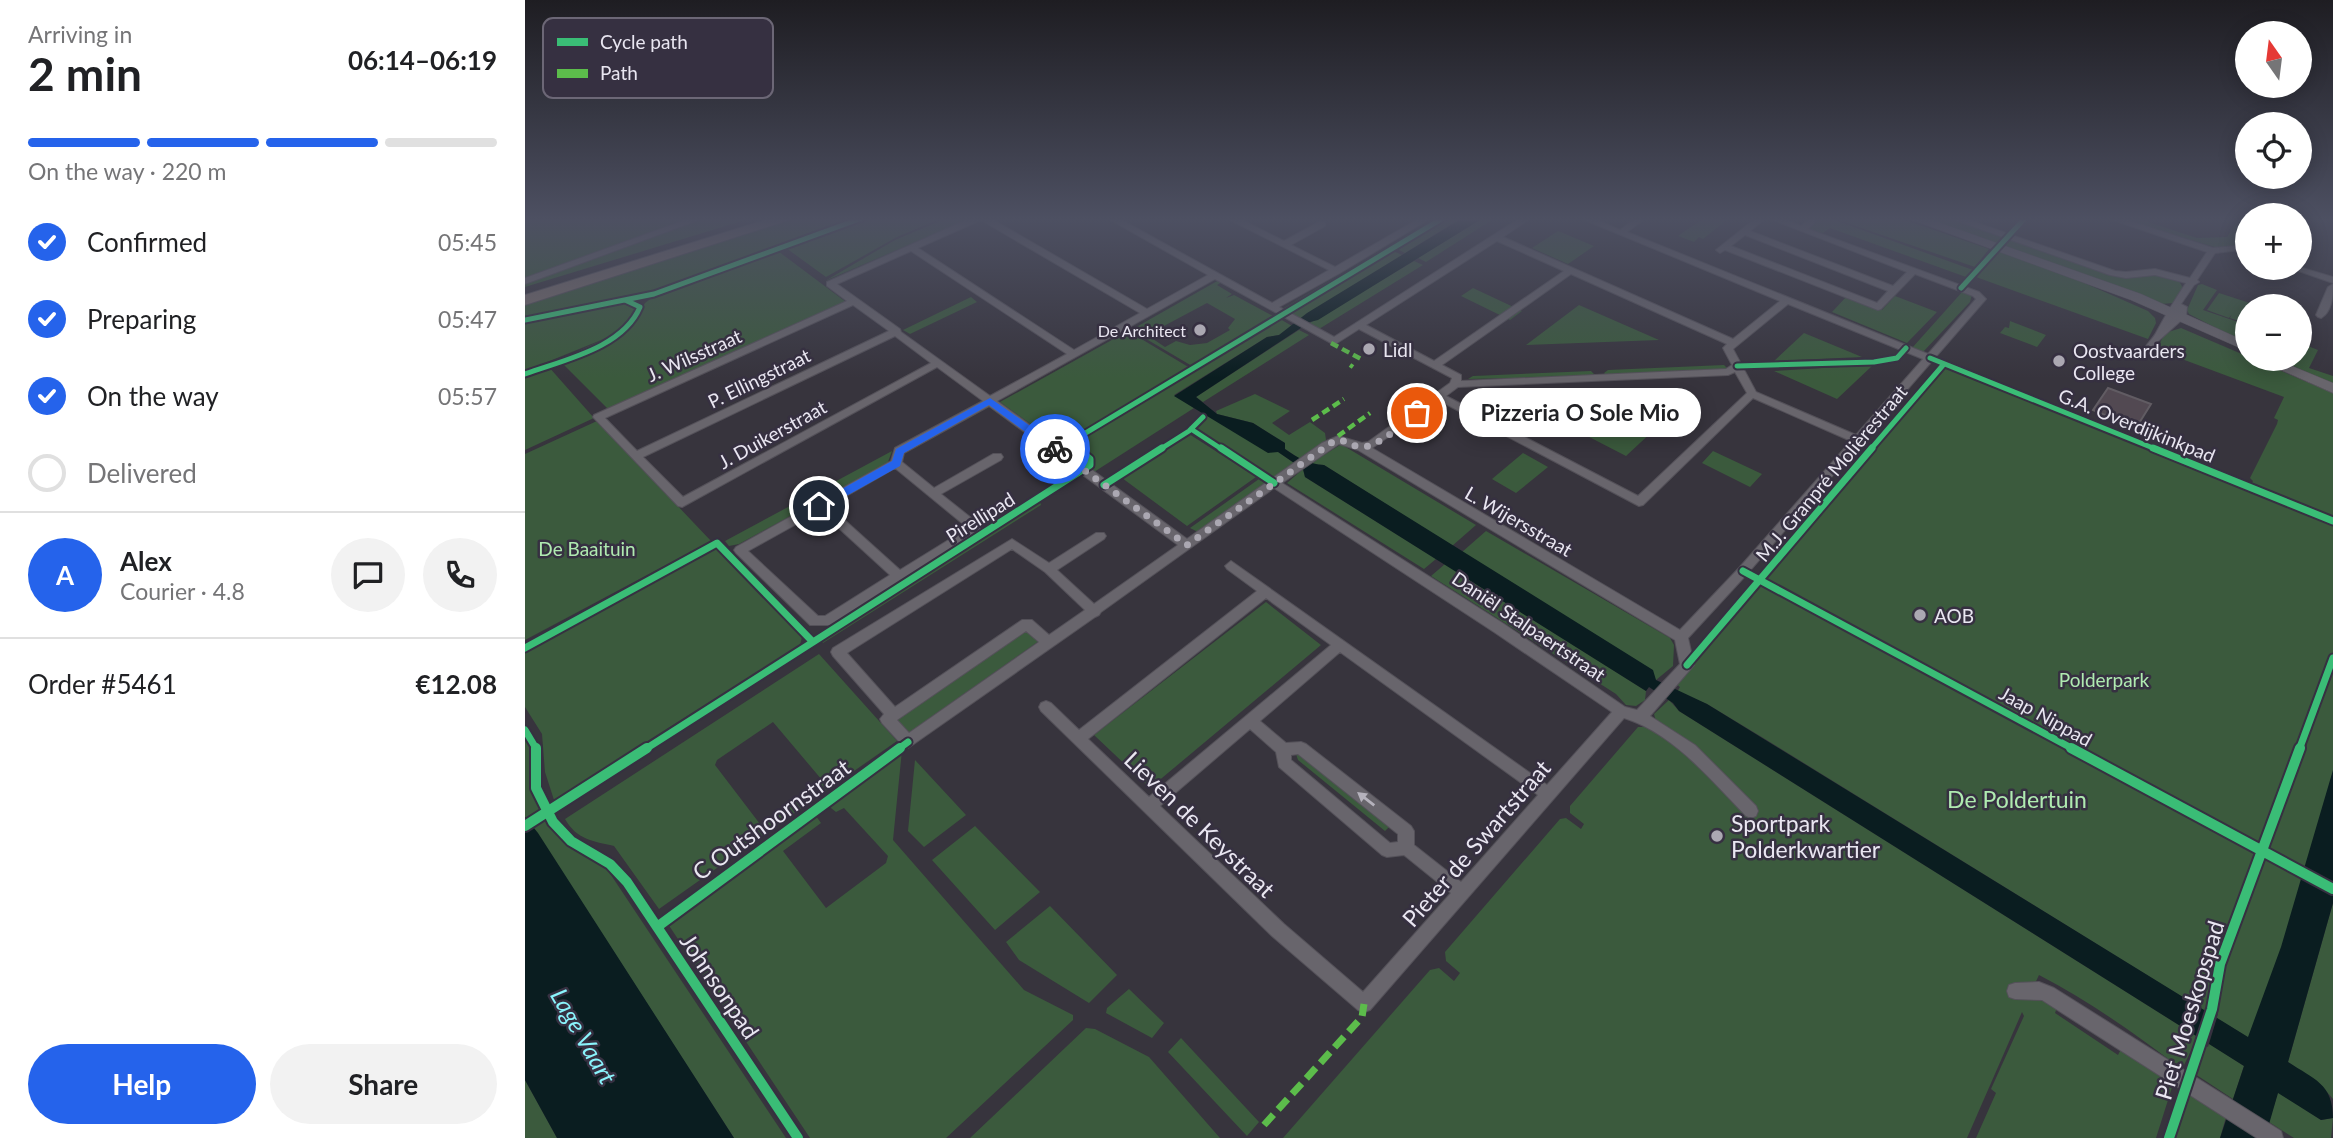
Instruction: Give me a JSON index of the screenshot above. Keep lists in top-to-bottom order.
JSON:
{
  "streets": {
    "street": [
      "J. Wilsstraat",
      "P. Ellingstraat",
      "J. Duikerstraat",
      "M.J. Granpré Molièrestraat",
      "L. Wijersstraat",
      "Daniël Stalpaertstraat",
      "Lieven de Keystraat",
      "Pieter de Swartstraat"
    ],
    "cycle path": [
      "G.A. Overdijkinkpad",
      "Pirellipad",
      "Jaap Nippad",
      "C Outshoornstraat",
      "Johnsonpad",
      "Piet Moeskopspad"
    ]
  },
  "crossings": [
    ["J. Wilsstraat", "P. Ellingstraat"],
    ["J. Wilsstraat", "J. Duikerstraat"],
    ["P. Ellingstraat", "J. Duikerstraat"],
    ["M.J. Granpré Molièrestraat", "L. Wijersstraat"],
    ["Daniël Stalpaertstraat", "Pieter de Swartstraat"],
    ["Lieven de Keystraat", "Pieter de Swartstraat"]
  ],
  "water": ["Lage Vaart"],
  "parks": ["De Baaituin", "Polderpark", "De Poldertuin"],
  "places": [
    "De Architect",
    "Lidl",
    "Oostvaarders College",
    "Pizzeria O Sole Mio",
    "AOB",
    "Sportpark Polderkwartier"
  ],
  "legend": ["Cycle path", "Path"],
  "north": "top",
  "page": {
    "heading": ["2 min", "Arriving in", "06:14–06:19"],
    "panel": [
      "Alex",
      "Courier · 4.8",
      "Order #5461",
      "€12.08"
    ],
    "map_buttons": ["+", "−"],
    "bar": "On the way · 220 m",
    "list": [
      ["Confirmed", "05:45"],
      ["Preparing", "05:47"],
      ["On the way", "05:57"],
      "Delivered"
    ],
    "bubble": "Pizzeria O Sole Mio",
    "round": "A",
    "buttons": ["Help", "Share"]
  }
}
